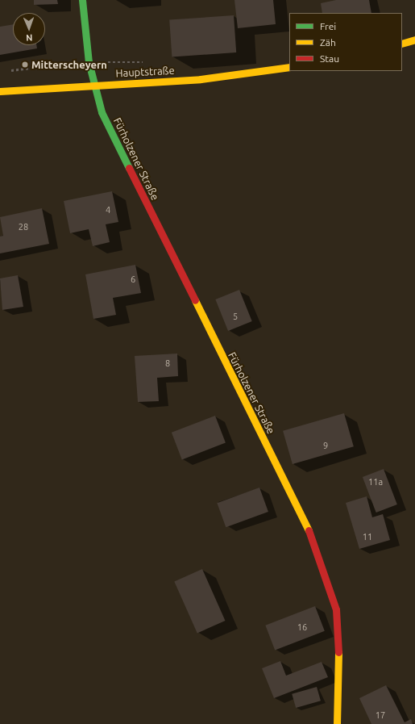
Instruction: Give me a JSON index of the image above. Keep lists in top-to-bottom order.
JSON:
{
  "streets": {
    "street": ["Hauptstraße", "Fürholzener Straße"]
  },
  "crossings": [
    ["Hauptstraße", "Fürholzener Straße"]
  ],
  "places": ["Mitterscheyern"],
  "house_numbers": [
    "4",
    "28",
    "6",
    "5",
    "8",
    "9",
    "11a",
    "11",
    "16",
    "17"
  ],
  "legend": ["Frei", "Zäh", "Stau"],
  "north": "bottom"
}
